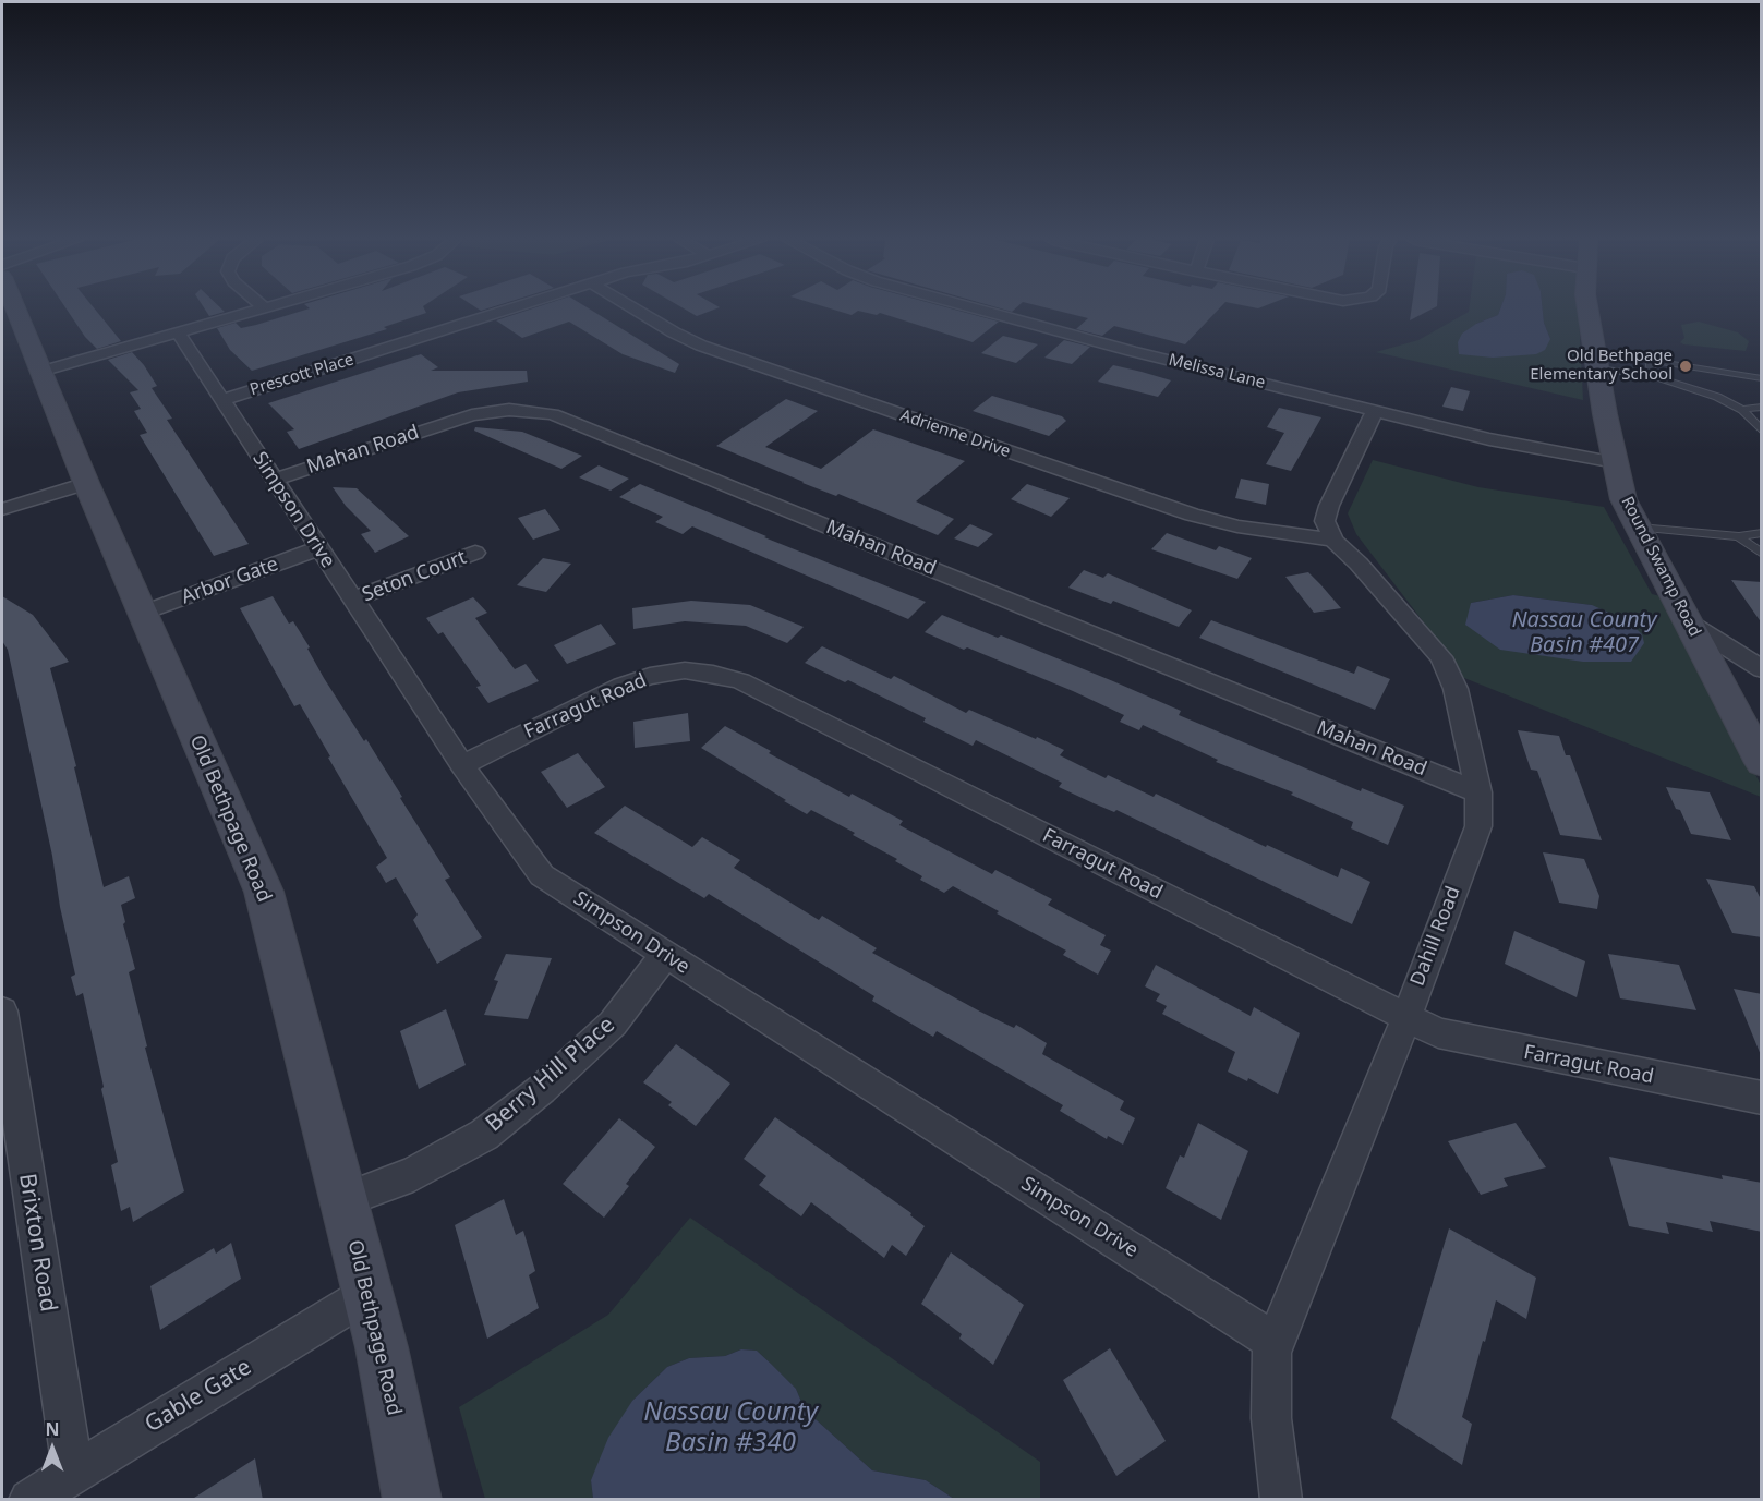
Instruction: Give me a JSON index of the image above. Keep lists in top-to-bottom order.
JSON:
{
  "streets": {
    "main road": ["Round Swamp Road", "Old Bethpage Road"],
    "street": [
      "Melissa Lane",
      "Prescott Place",
      "Adrienne Drive",
      "Mahan Road",
      "Simpson Drive",
      "Seton Court",
      "Arbor Gate",
      "Farragut Road",
      "Dahill Road",
      "Berry Hill Place",
      "Brixton Road",
      "Gable Gate"
    ]
  },
  "crossings": [
    ["Melissa Lane", "Round Swamp Road"],
    ["Prescott Place", "Simpson Drive"],
    ["Adrienne Drive", "Dahill Road"],
    ["Mahan Road", "Simpson Drive"],
    ["Mahan Road", "Dahill Road"],
    ["Simpson Drive", "Seton Court"],
    ["Simpson Drive", "Arbor Gate"],
    ["Simpson Drive", "Farragut Road"],
    ["Simpson Drive", "Dahill Road"],
    ["Simpson Drive", "Berry Hill Place"],
    ["Arbor Gate", "Old Bethpage Road"],
    ["Farragut Road", "Dahill Road"],
    ["Old Bethpage Road", "Berry Hill Place"],
    ["Old Bethpage Road", "Gable Gate"],
    ["Brixton Road", "Gable Gate"]
  ],
  "water": ["Nassau County Basin #407", "Nassau County Basin #340"],
  "places": ["Old Bethpage Elementary School"],
  "north": "top"
}
